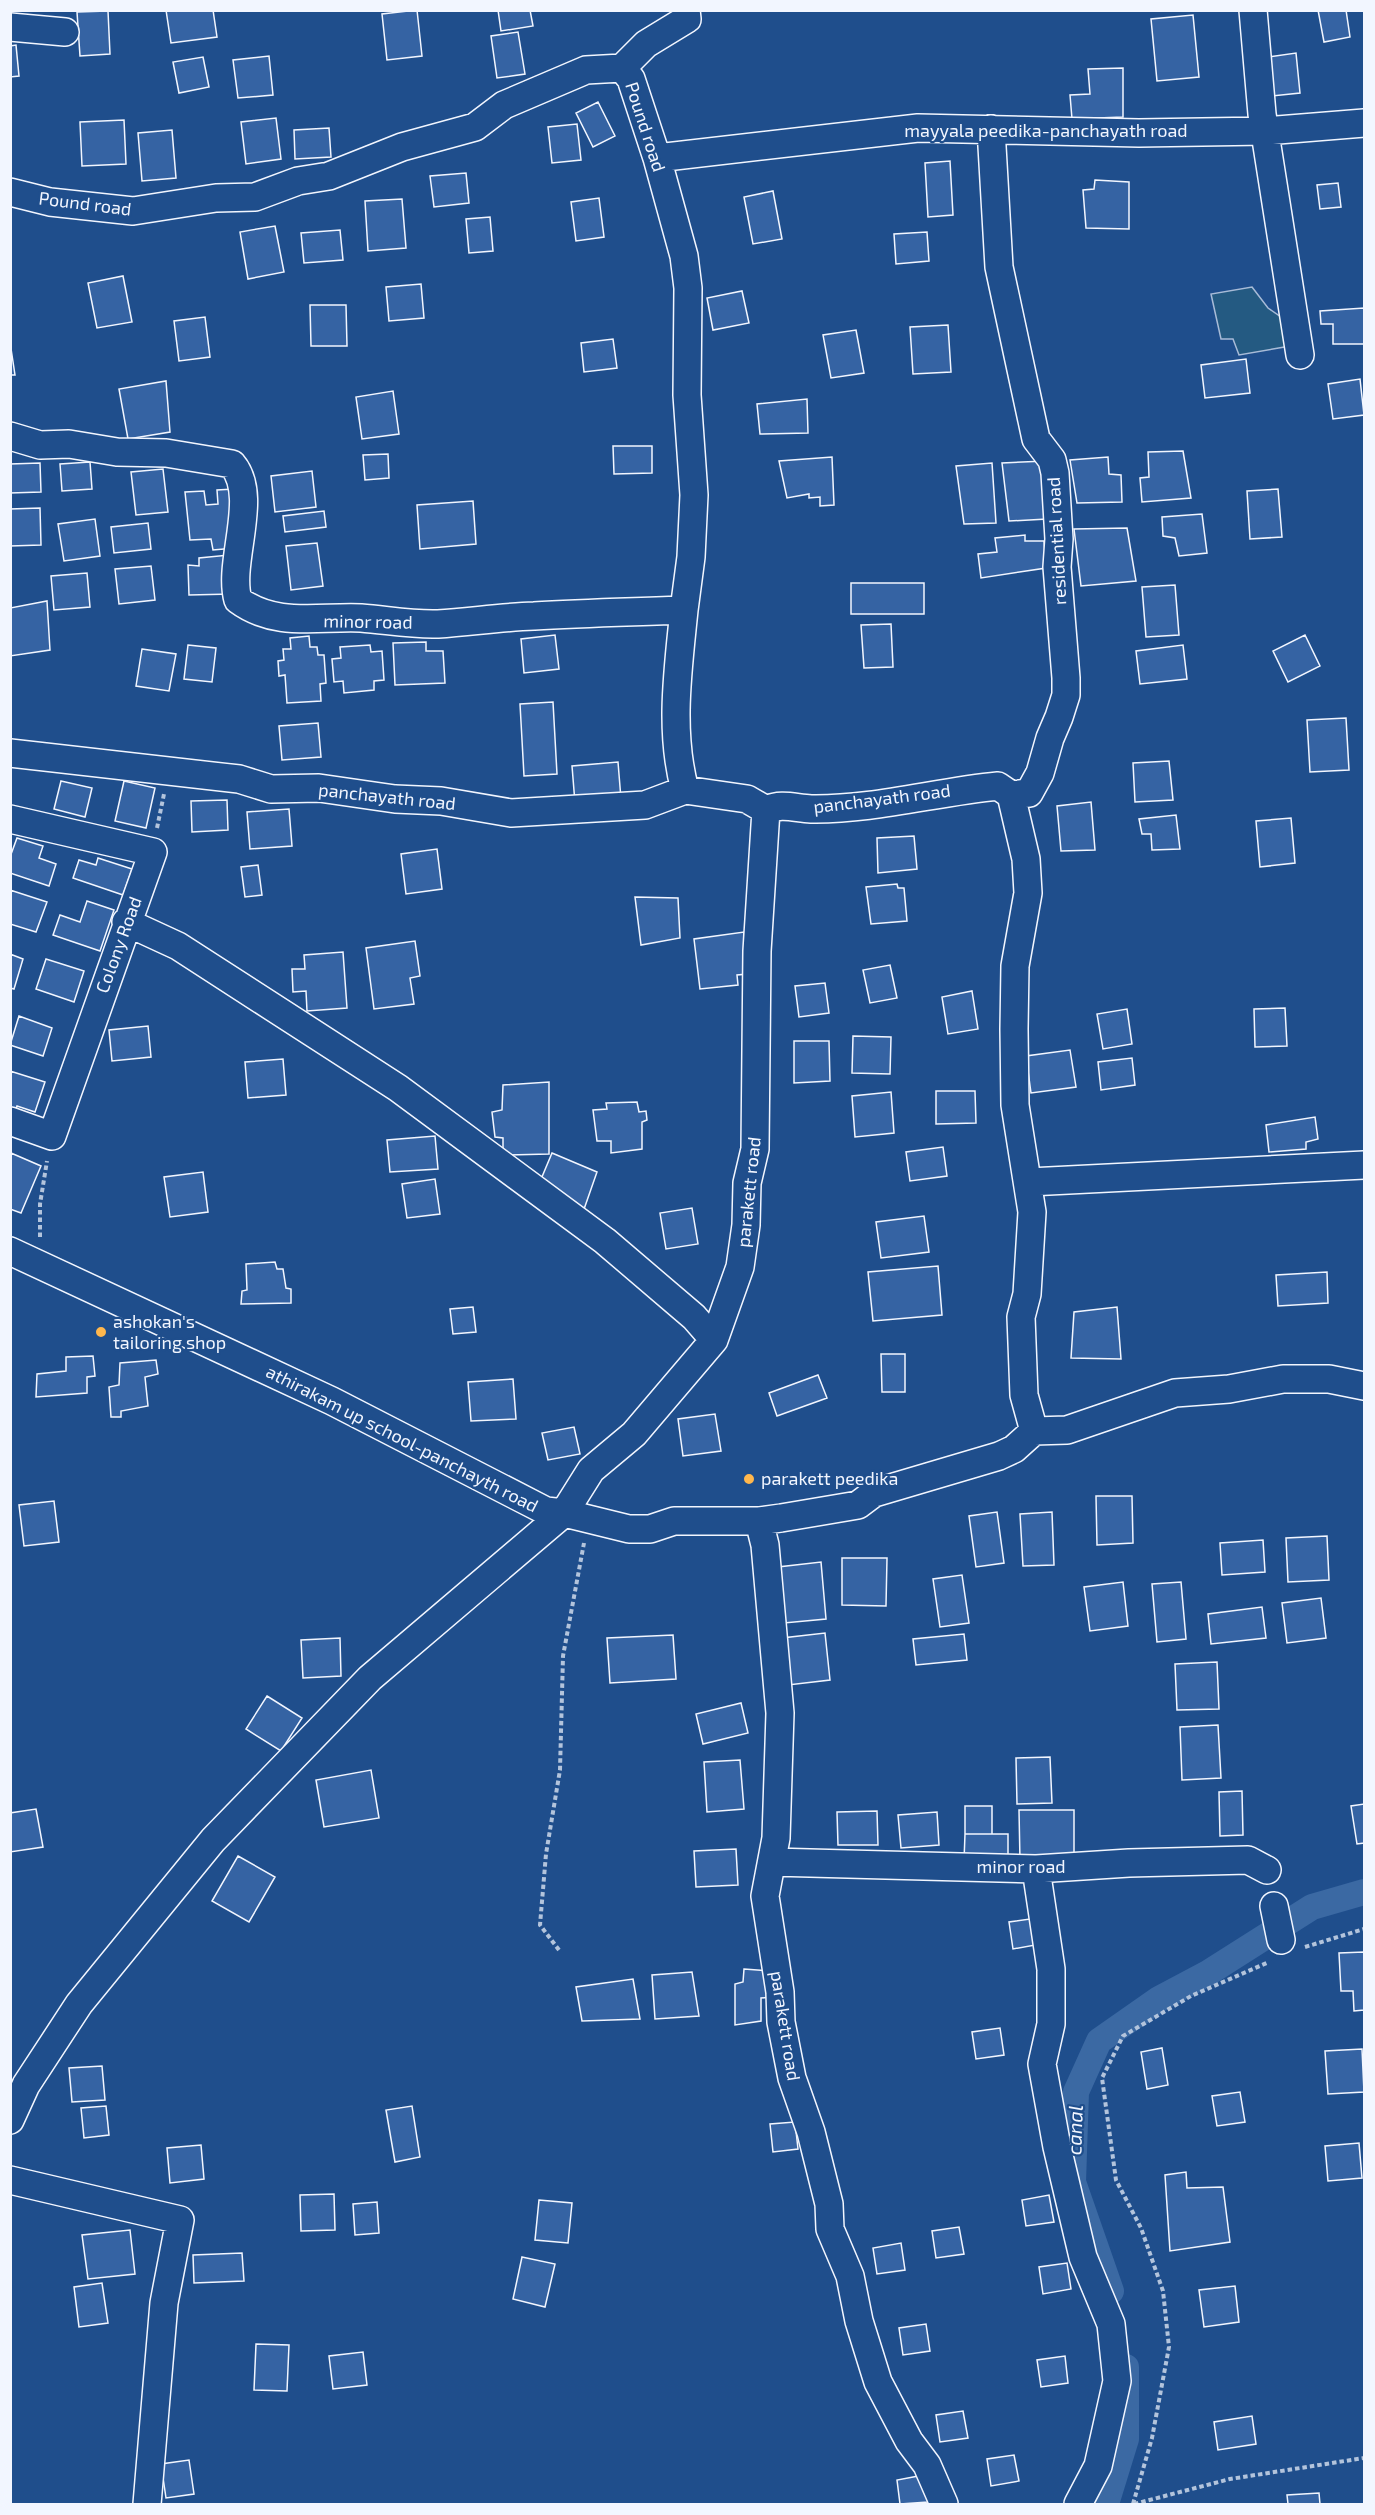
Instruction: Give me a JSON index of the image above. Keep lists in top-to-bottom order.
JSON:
{
  "streets": {
    "street": [
      "Pound road",
      "mayyala peedika-panchayath road",
      "residential road",
      "minor road",
      "panchayath road",
      "Colony Road",
      "parakett road",
      "athirakam up school-panchayth road"
    ]
  },
  "crossings": [
    ["Pound road", "mayyala peedika-panchayath road"],
    ["Pound road", "minor road"],
    ["mayyala peedika-panchayath road", "residential road"],
    ["residential road", "panchayath road"],
    ["minor road", "parakett road"],
    ["panchayath road", "parakett road"],
    ["parakett road", "athirakam up school-panchayth road"]
  ],
  "water": ["canal"],
  "places": ["ashokan's tailoring shop", "parakett peedika"]
}
